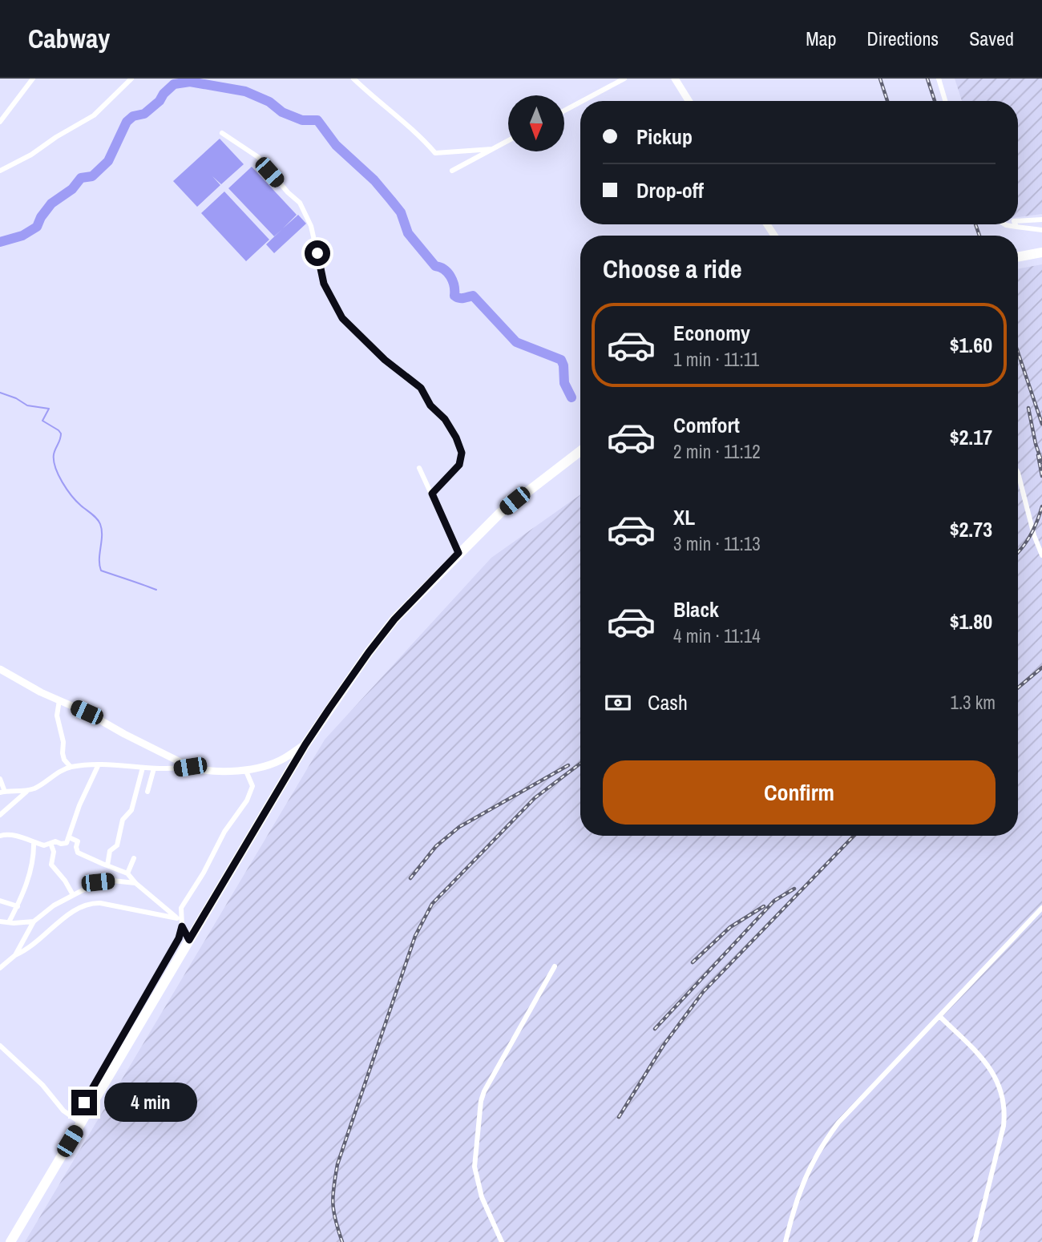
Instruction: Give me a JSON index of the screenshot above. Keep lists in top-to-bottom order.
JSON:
{
  "north": "bottom",
  "page": {
    "header": "Cabway",
    "nav": ["Map", "Directions", "Saved"],
    "banner": ["Pickup", "Drop-off"],
    "heading": "Choose a ride",
    "list": [
      {
        "name": "Economy",
        "note": "1 min · 11:11",
        "value": "$1.60"
      },
      {
        "name": "Comfort",
        "note": "2 min · 11:12",
        "value": "$2.17"
      },
      {
        "name": "XL",
        "note": "3 min · 11:13",
        "value": "$2.73"
      },
      {
        "name": "Black",
        "note": "4 min · 11:14",
        "value": "$1.80"
      }
    ],
    "pay": ["Cash", "1.3 km"],
    "buttons": "Confirm",
    "bubble": "4 min"
  }
}
